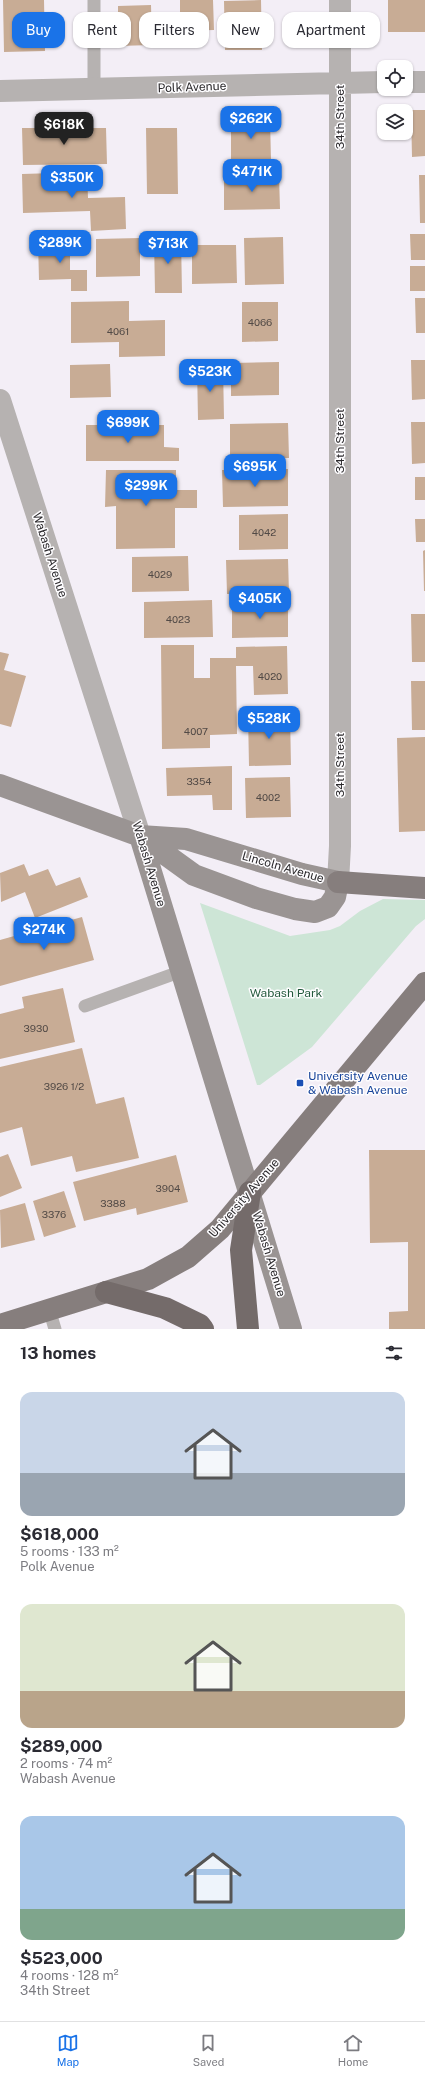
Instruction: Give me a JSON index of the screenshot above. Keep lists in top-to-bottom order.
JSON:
{
  "streets": {
    "main road": ["Wabash Avenue", "Lincoln Avenue", "University Avenue"],
    "street": ["Polk Avenue", "34th Street"]
  },
  "crossings": [
    ["Polk Avenue", "34th Street"],
    ["34th Street", "Lincoln Avenue"],
    ["Wabash Avenue", "Lincoln Avenue"],
    ["Wabash Avenue", "University Avenue"]
  ],
  "parks": ["Wabash Park"],
  "places": {
    "transit": ["University Avenue & Wabash Avenue"]
  },
  "house_numbers": [
    "4066",
    "4061",
    "4042",
    "4029",
    "4023",
    "4020",
    "4007",
    "3354",
    "4002",
    "3930",
    "3926 1/2",
    "3904",
    "3388",
    "3376"
  ],
  "page": {
    "chip": [
      "Buy",
      "Rent",
      "Filters",
      "New",
      "Apartment"
    ],
    "price": [
      "$262K",
      "$618K",
      "$471K",
      "$350K",
      "$289K",
      "$713K",
      "$523K",
      "$699K",
      "$695K",
      "$299K",
      "$405K",
      "$528K",
      "$274K"
    ],
    "heading": "13 homes",
    "list": [
      {
        "name": "$618,000",
        "note": "5 rooms · 133 m² · Polk Avenue"
      },
      {
        "name": "$289,000",
        "note": "2 rooms · 74 m² · Wabash Avenue"
      },
      {
        "name": "$523,000",
        "note": "4 rooms · 128 m² · 34th Street"
      }
    ],
    "tabs": ["Map", "Saved", "Home"]
  }
}
